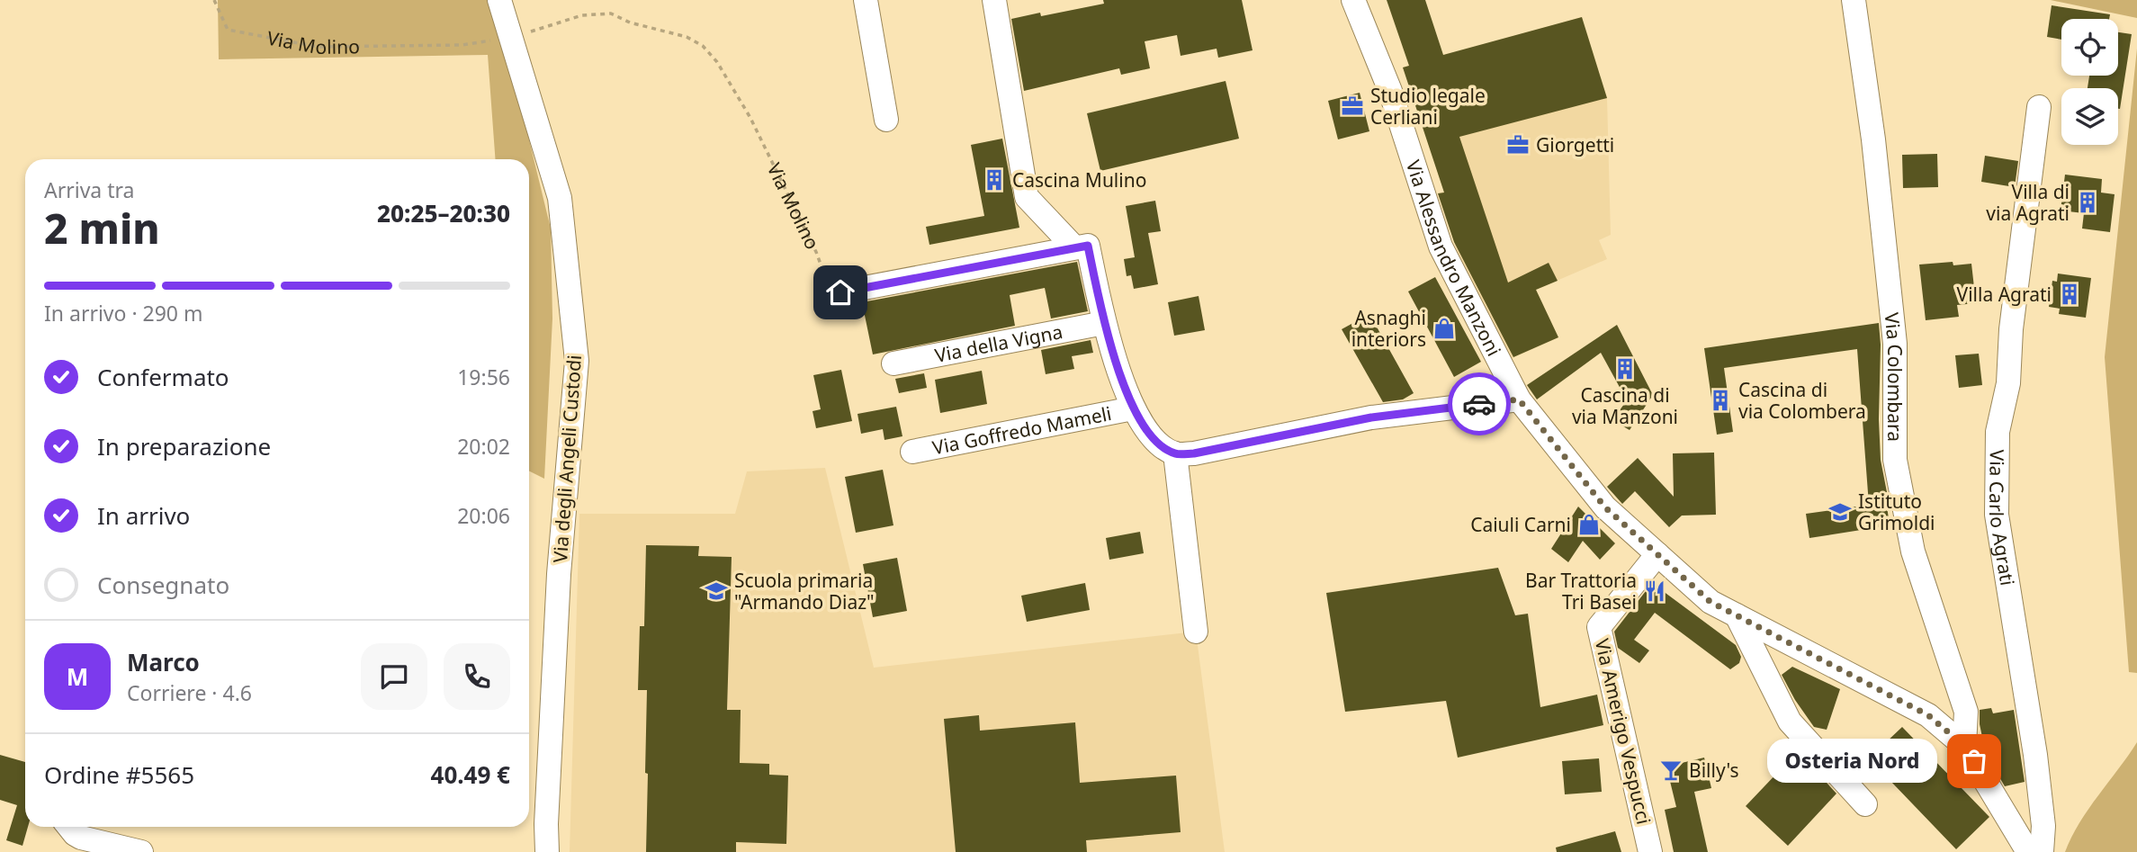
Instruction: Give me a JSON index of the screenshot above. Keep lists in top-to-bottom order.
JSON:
{
  "streets": {
    "street": [
      "Via Alessandro Manzoni",
      "Via della Vigna",
      "Via Colombara",
      "Via Goffredo Mameli",
      "Via degli Angeli Custodi",
      "Via Carlo Agrati",
      "Via Amerigo Vespucci"
    ],
    "path": ["Via Molino"]
  },
  "crossings": [
    ["Via Molino", "Via degli Angeli Custodi"],
    ["Via Alessandro Manzoni", "Via Colombara"],
    ["Via Alessandro Manzoni", "Via Amerigo Vespucci"]
  ],
  "places": {
    "office": ["Studio legale Cerliani", "Giorgetti"],
    "building": [
      "Cascina Mulino",
      "Villa di via Agrati",
      "Villa Agrati",
      "Cascina di via Manzoni",
      "Cascina di via Colombera"
    ],
    "shop": ["Asnaghi interiors", "Caiuli Carni"],
    "school or university": ["Istituto Grimoldi", "Scuola primaria \"Armando Diaz\""],
    "restaurant": ["Bar Trattoria Tri Basei"],
    "other": ["Osteria Nord"],
    "bar": ["Billy's"]
  },
  "page": {
    "heading": ["2 min", "Arriva tra", "20:25–20:30"],
    "panel": [
      "Marco",
      "Corriere · 4.6",
      "Ordine #5565",
      "40.49 €"
    ],
    "bar": "In arrivo · 290 m",
    "list": [
      ["Confermato", "19:56"],
      ["In preparazione", "20:02"],
      ["In arrivo", "20:06"],
      "Consegnato"
    ],
    "round": "M",
    "bubble": "Osteria Nord"
  }
}
